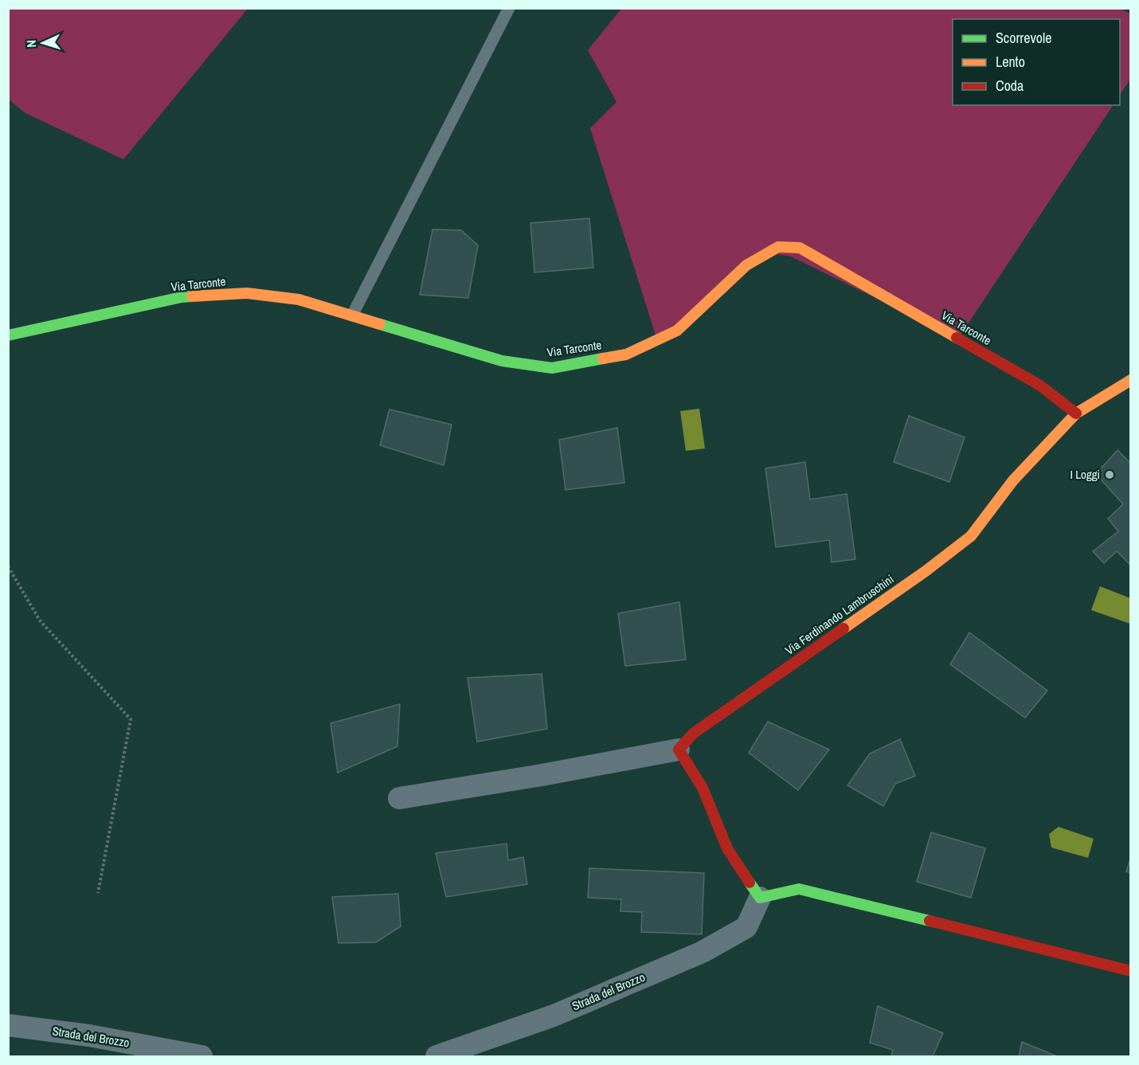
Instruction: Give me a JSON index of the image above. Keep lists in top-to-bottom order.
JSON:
{
  "streets": {
    "street": ["Via Tarconte", "Via Ferdinando Lambruschini", "Strada del Brozzo"]
  },
  "crossings": [
    ["Via Tarconte", "Via Ferdinando Lambruschini"]
  ],
  "places": ["I Loggi"],
  "legend": ["Scorrevole", "Lento", "Coda"],
  "north": "left"
}
